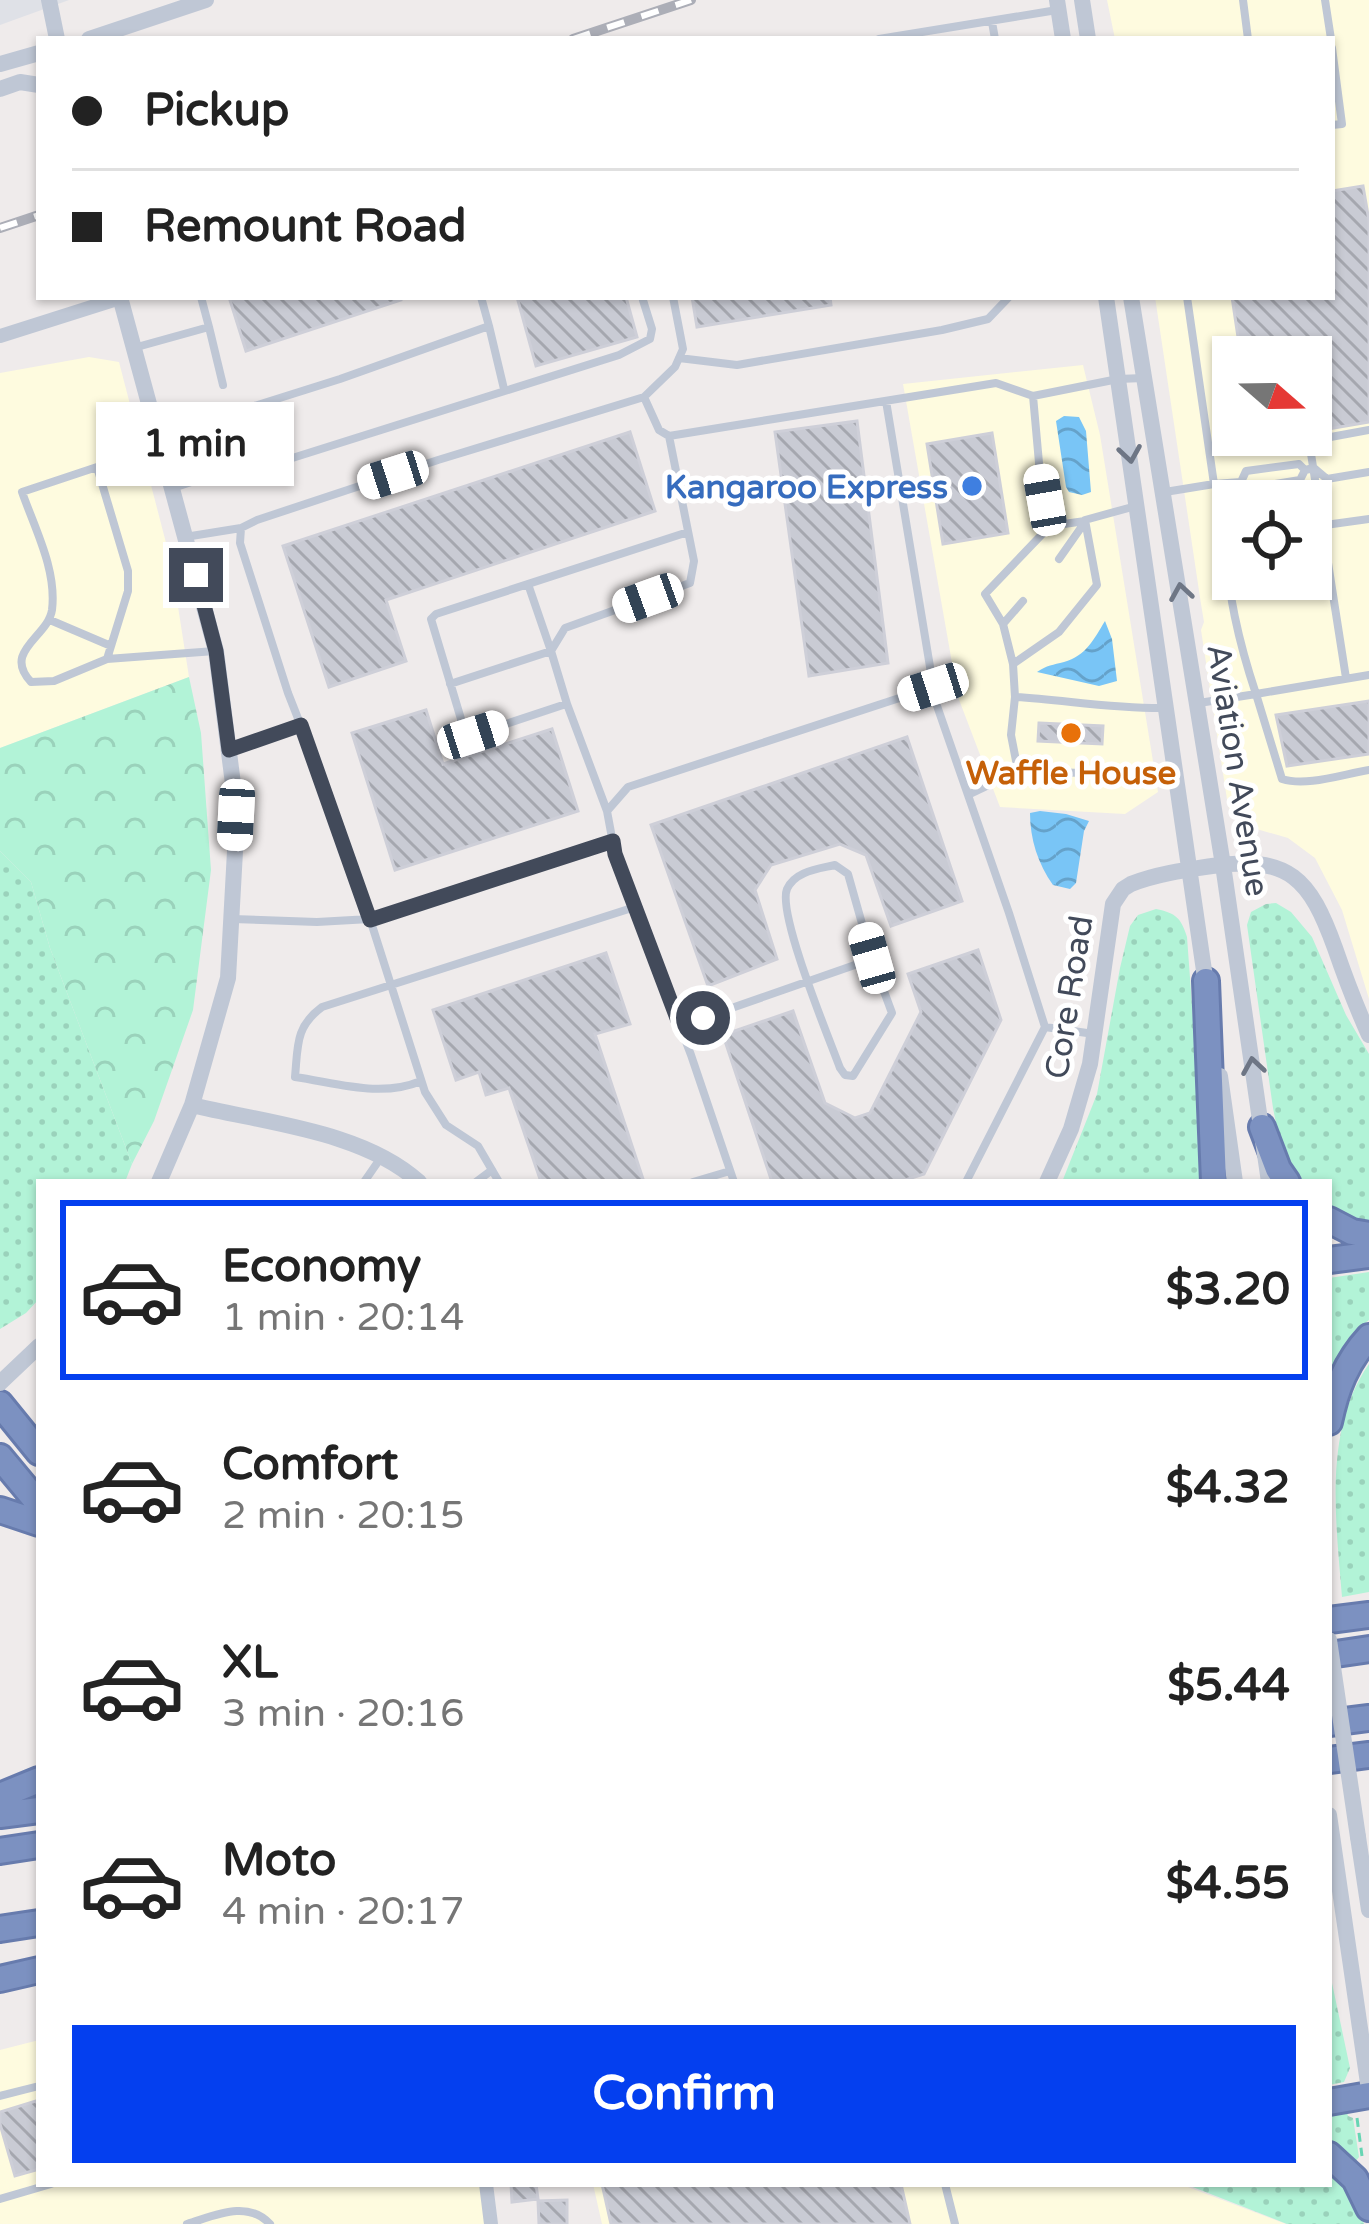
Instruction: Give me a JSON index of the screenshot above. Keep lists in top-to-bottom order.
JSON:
{
  "streets": {
    "street": ["Aviation Avenue", "Core Road"]
  },
  "crossings": [
    ["Aviation Avenue", "Core Road"]
  ],
  "places": ["Kangaroo Express", "Waffle House"],
  "north": "right",
  "page": {
    "banner": ["Pickup", "Remount Road"],
    "bubble": "1 min",
    "list": [
      {
        "name": "Economy",
        "note": "1 min · 20:14",
        "value": "$3.20"
      },
      {
        "name": "Comfort",
        "note": "2 min · 20:15",
        "value": "$4.32"
      },
      {
        "name": "XL",
        "note": "3 min · 20:16",
        "value": "$5.44"
      },
      {
        "name": "Moto",
        "note": "4 min · 20:17",
        "value": "$4.55"
      }
    ],
    "buttons": "Confirm"
  }
}
